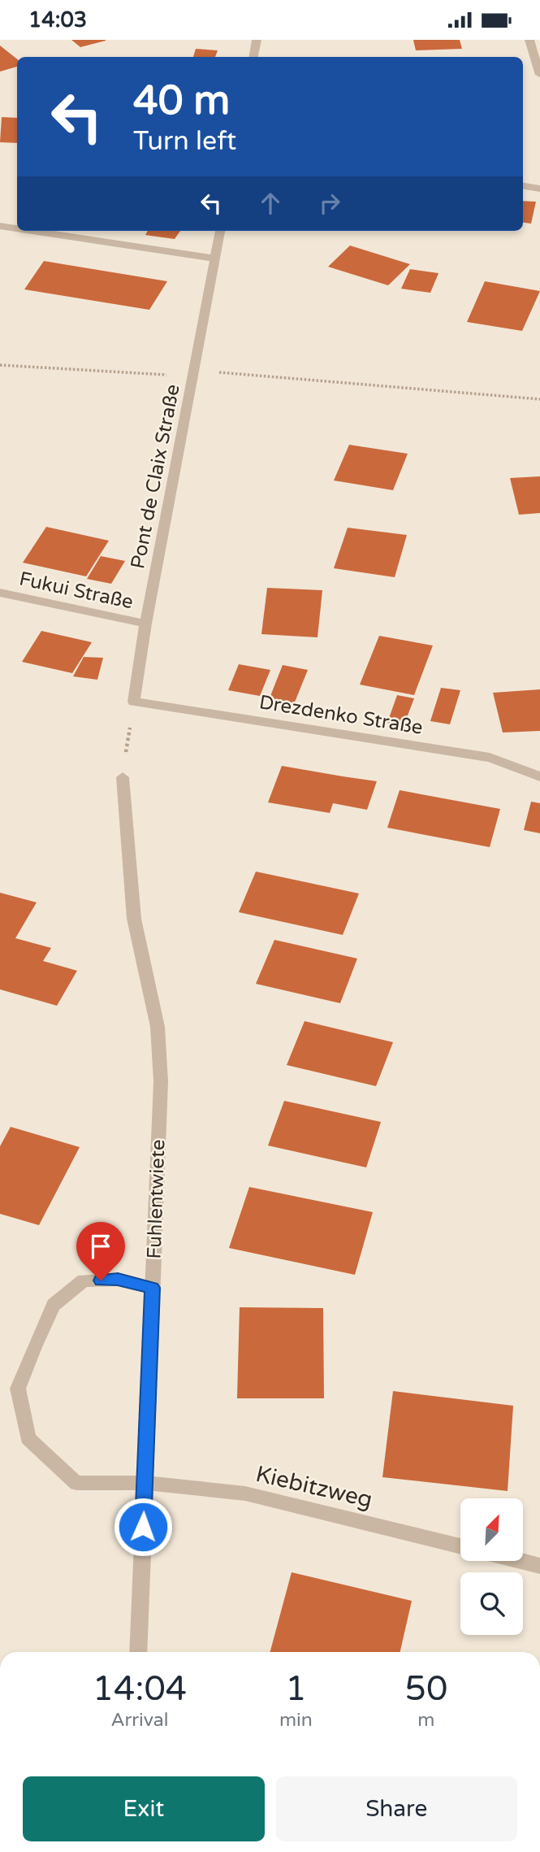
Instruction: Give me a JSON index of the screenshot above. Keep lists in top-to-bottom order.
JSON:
{
  "streets": {
    "street": [
      "Pont de Claix Straße",
      "Fukui Straße",
      "Drezdenko Straße",
      "Fuhlentwiete",
      "Kiebitzweg"
    ]
  },
  "crossings": [
    ["Pont de Claix Straße", "Fukui Straße"],
    ["Pont de Claix Straße", "Drezdenko Straße"],
    ["Fuhlentwiete", "Kiebitzweg"]
  ],
  "north": "top right",
  "page": {
    "status": "14:03",
    "turn": ["40 m", "Turn left"],
    "eta": [
      "14:04",
      "Arrival",
      "1",
      "min",
      "50",
      "m"
    ],
    "buttons": ["Exit", "Share"]
  }
}
